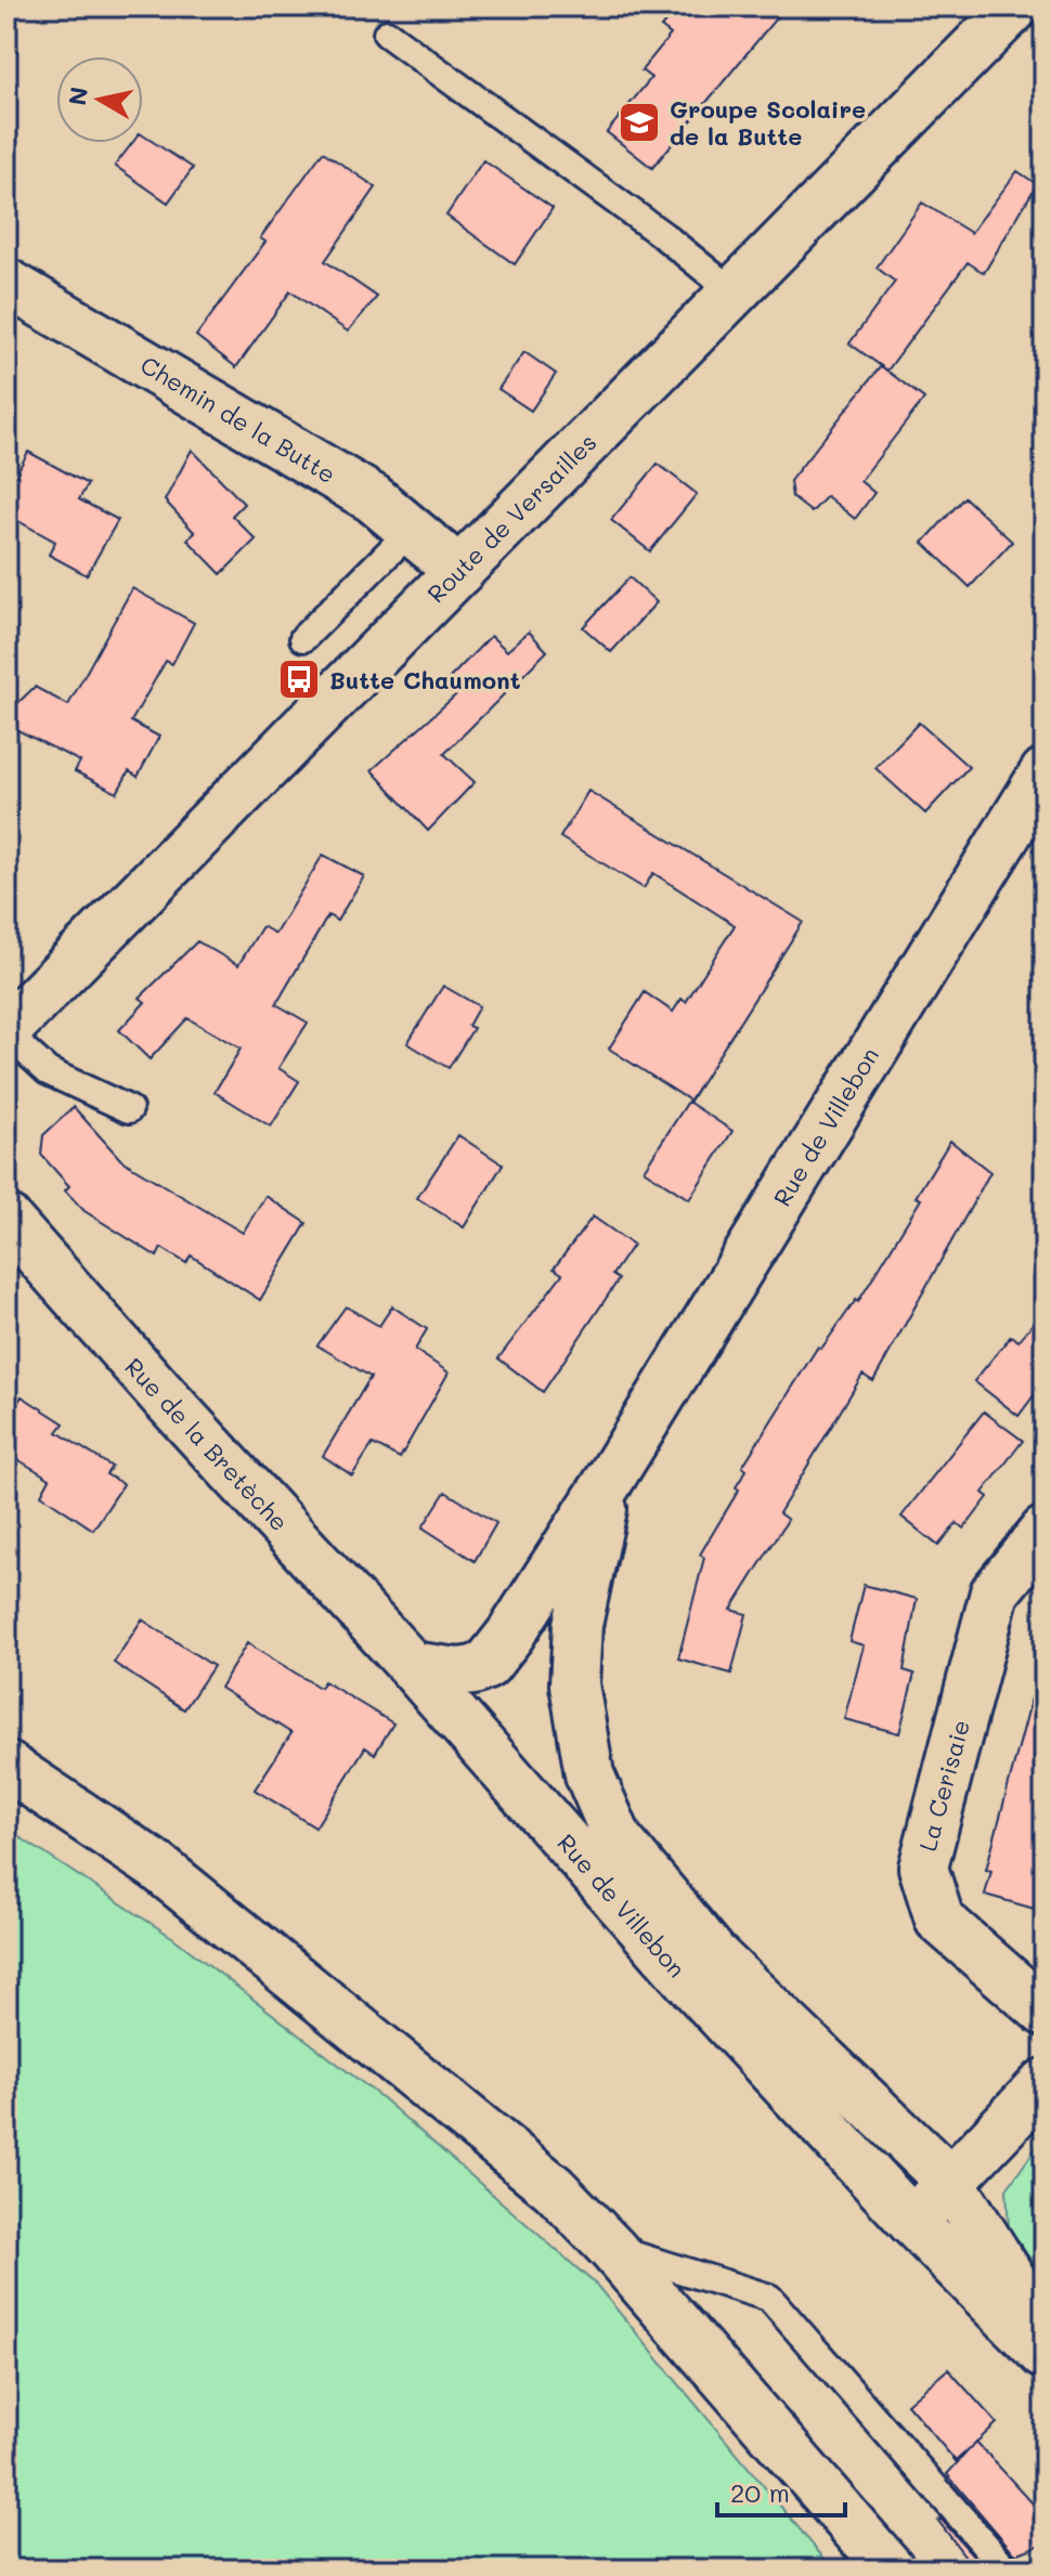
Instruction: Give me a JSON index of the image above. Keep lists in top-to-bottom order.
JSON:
{
  "streets": {
    "main road": [
      "Chemin de la Butte",
      "Route de Versailles",
      "Rue de Villebon",
      "Rue de la Bretèche",
      "La Cerisaie"
    ]
  },
  "crossings": [
    ["Chemin de la Butte", "Route de Versailles"],
    ["Rue de Villebon", "Rue de la Bretèche"]
  ],
  "places": {
    "school or university": ["Groupe Scolaire de la Butte"],
    "bus stop": ["Butte Chaumont"]
  },
  "scale_bar": "20 m",
  "north": "left"
}
